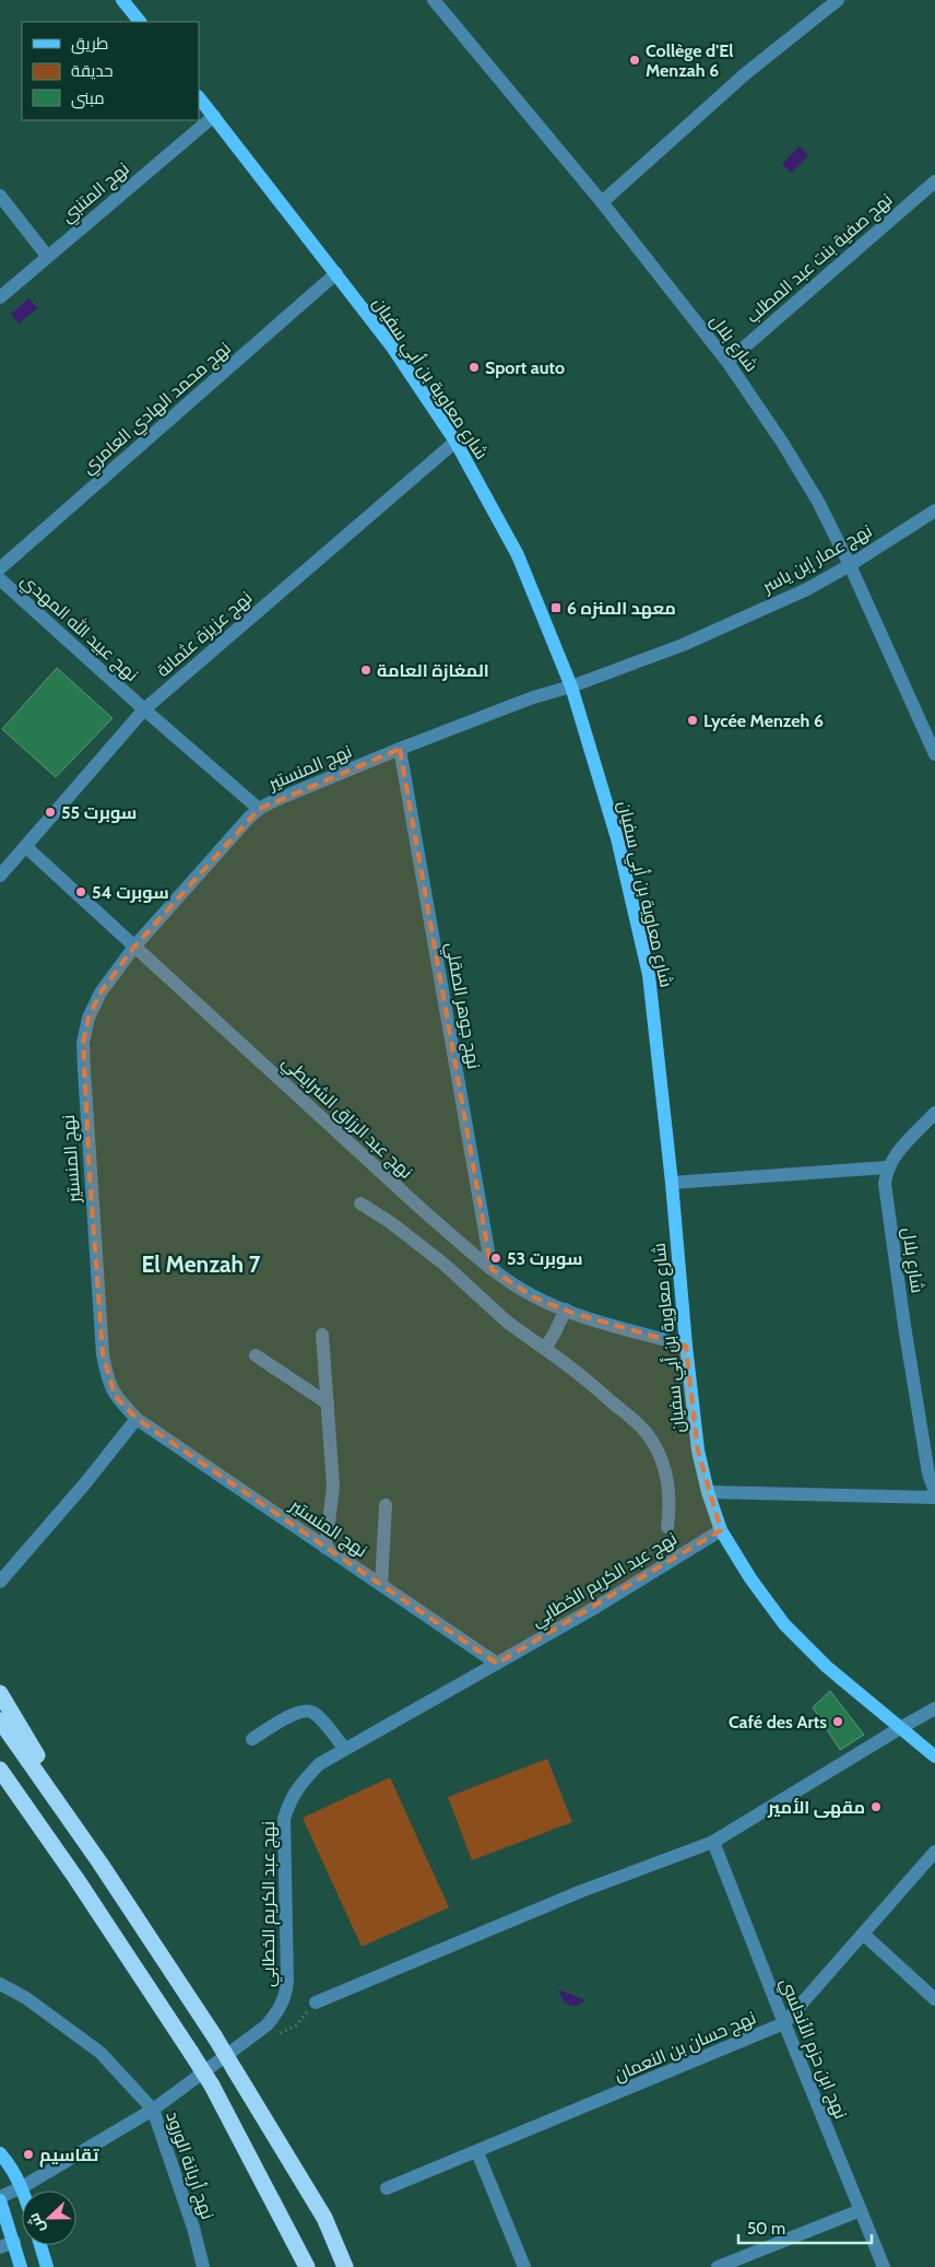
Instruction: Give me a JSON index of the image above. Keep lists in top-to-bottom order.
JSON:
{
  "streets": {
    "main road": ["شارع معاوية بن أبي سفيان"],
    "street": [
      "نهج المتنبي",
      "نهج صفية بنت عبد المطلب",
      "شارع بلال",
      "نهج محمد الهادي العامري",
      "نهج عمار إبن ياسر",
      "نهج عبيد الله المهدي",
      "نهج عزيزة عثمانة",
      "نهج المنستير",
      "نهج جوهر الصقلي",
      "نهج عبد الرزاق الشرايطي",
      "نهج عبد الكريم الخطابي",
      "نهج حسان بن النعمان",
      "نهج ابن حزم الأندلسي",
      "نهج أريانة الورود"
    ]
  },
  "crossings": [
    ["نهج المتنبي", "شارع معاوية بن أبي سفيان"],
    ["نهج صفية بنت عبد المطلب", "شارع بلال"],
    ["شارع بلال", "نهج عمار إبن ياسر"],
    ["شارع معاوية بن أبي سفيان", "نهج محمد الهادي العامري"],
    ["شارع معاوية بن أبي سفيان", "نهج عمار إبن ياسر"],
    ["شارع معاوية بن أبي سفيان", "نهج عزيزة عثمانة"],
    ["شارع معاوية بن أبي سفيان", "نهج المنستير"],
    ["شارع معاوية بن أبي سفيان", "نهج عبد الرزاق الشرايطي"],
    ["شارع معاوية بن أبي سفيان", "نهج عبد الكريم الخطابي"],
    ["نهج عمار إبن ياسر", "نهج المنستير"],
    ["نهج عبيد الله المهدي", "نهج عزيزة عثمانة"],
    ["نهج عبيد الله المهدي", "نهج المنستير"],
    ["نهج عزيزة عثمانة", "نهج عبد الرزاق الشرايطي"],
    ["نهج المنستير", "نهج جوهر الصقلي"],
    ["نهج المنستير", "نهج عبد الرزاق الشرايطي"],
    ["نهج المنستير", "نهج عبد الكريم الخطابي"],
    ["نهج جوهر الصقلي", "نهج عبد الرزاق الشرايطي"],
    ["نهج عبد الكريم الخطابي", "نهج أريانة الورود"],
    ["نهج حسان بن النعمان", "نهج ابن حزم الأندلسي"]
  ],
  "districts": ["El Menzah 7"],
  "places": {
    "other": [
      "Collège d'El Menzah 6",
      "Sport auto",
      "المغازة العامة",
      "Lycée Menzeh 6",
      "سوبرت 55",
      "سوبرت 54",
      "سوبرت 53",
      "Café des Arts",
      "مقهى الأمير",
      "تقاسيم"
    ],
    "transit": ["معهد المنزه 6"]
  },
  "legend": ["طريق", "حديقة", "مبنى"],
  "scale_bar": "50 m",
  "north": "left"
}
